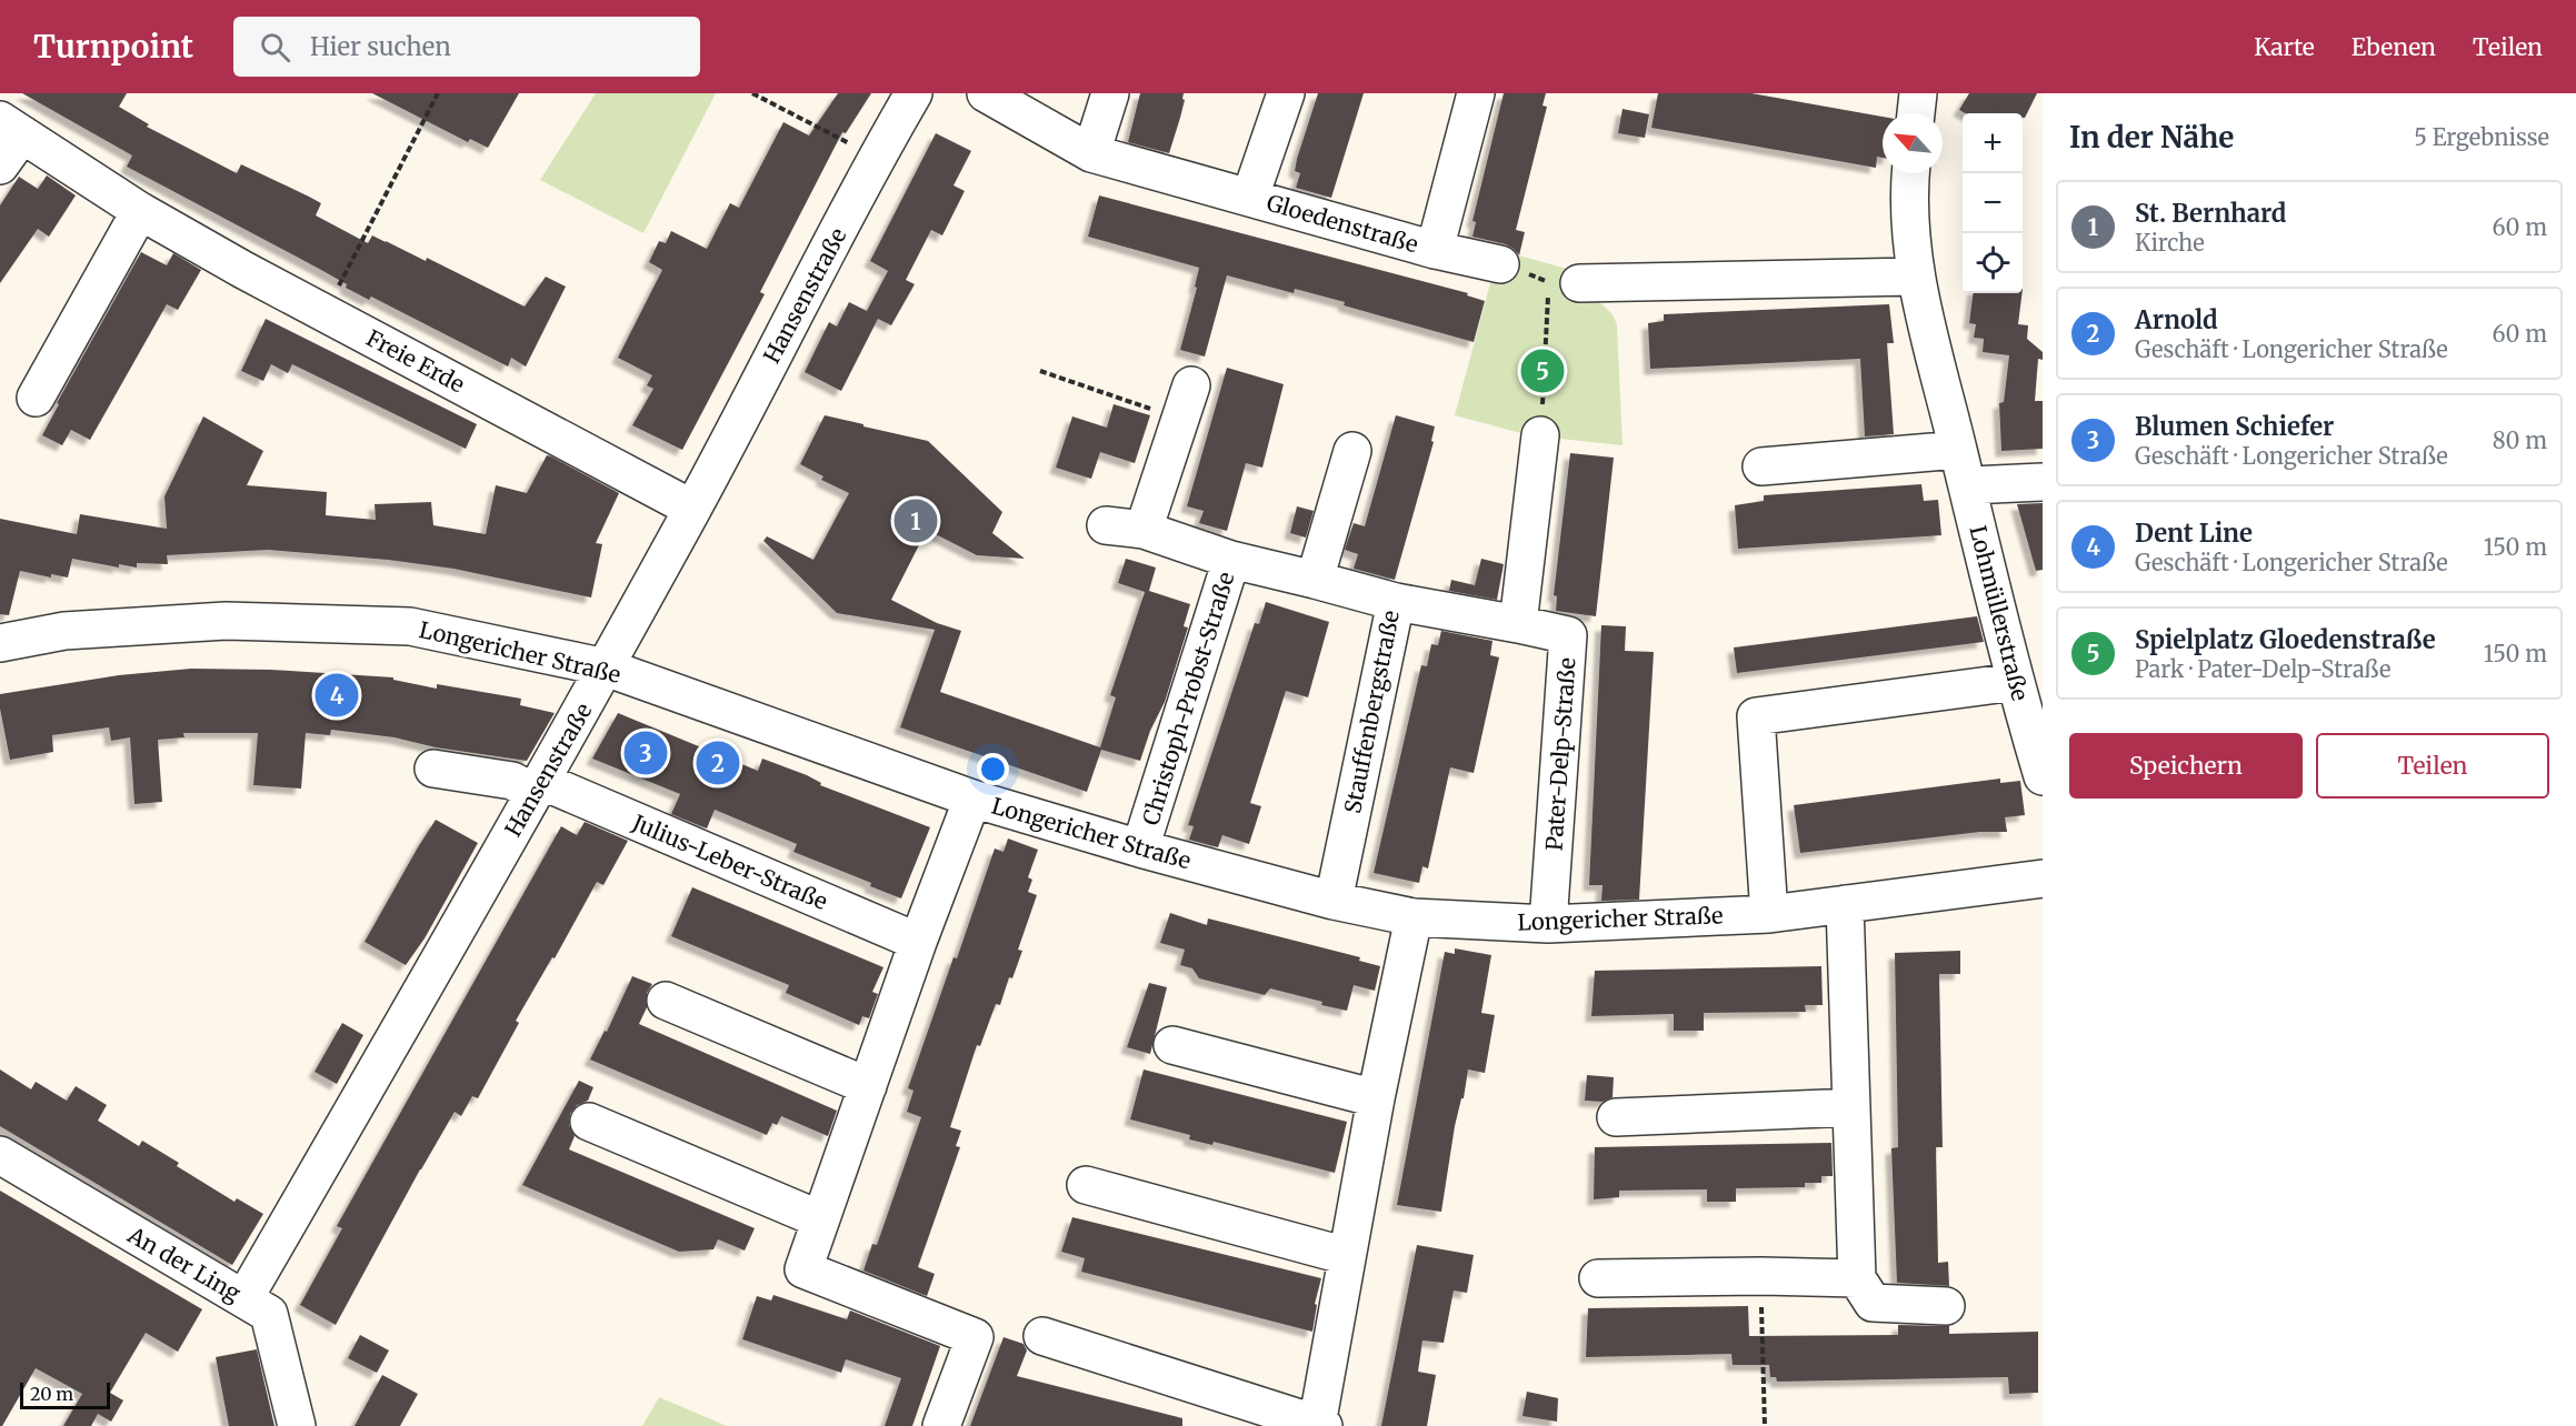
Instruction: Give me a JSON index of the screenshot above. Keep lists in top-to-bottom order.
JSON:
{
  "streets": {
    "street": [
      "Gloedenstraße",
      "Hansenstraße",
      "Freie Erde",
      "Lohmüllerstraße",
      "Longericher Straße",
      "Christoph-Probst-Straße",
      "Stauffenbergstraße",
      "Pater-Delp-Straße",
      "Julius-Leber-Straße",
      "An der Ling"
    ]
  },
  "crossings": [
    ["Hansenstraße", "Freie Erde"],
    ["Hansenstraße", "Longericher Straße"],
    ["Hansenstraße", "Julius-Leber-Straße"],
    ["Hansenstraße", "An der Ling"],
    ["Longericher Straße", "Christoph-Probst-Straße"],
    ["Longericher Straße", "Stauffenbergstraße"],
    ["Longericher Straße", "Pater-Delp-Straße"],
    ["Christoph-Probst-Straße", "Stauffenbergstraße"],
    ["Stauffenbergstraße", "Pater-Delp-Straße"]
  ],
  "scale_bar": "20 m",
  "north": "top left",
  "page": {
    "header": "Turnpoint",
    "search": "Hier suchen",
    "nav": ["Karte", "Ebenen", "Teilen"],
    "heading": ["In der Nähe", "5 Ergebnisse"],
    "map_buttons": ["+", "−"],
    "list": [
      {
        "mark": "1",
        "name": "St. Bernhard",
        "note": "Kirche",
        "value": "60 m"
      },
      {
        "mark": "2",
        "name": "Arnold",
        "note": "Geschäft · Longericher Straße",
        "value": "60 m"
      },
      {
        "mark": "3",
        "name": "Blumen Schiefer",
        "note": "Geschäft · Longericher Straße",
        "value": "80 m"
      },
      {
        "mark": "4",
        "name": "Dent Line",
        "note": "Geschäft · Longericher Straße",
        "value": "150 m"
      },
      {
        "mark": "5",
        "name": "Spielplatz Gloedenstraße",
        "note": "Park · Pater-Delp-Straße",
        "value": "150 m"
      }
    ],
    "pins": [
      "5",
      "1",
      "4",
      "3",
      "2"
    ],
    "buttons": ["Speichern", "Teilen"],
    "scale": "20 m"
  }
}
